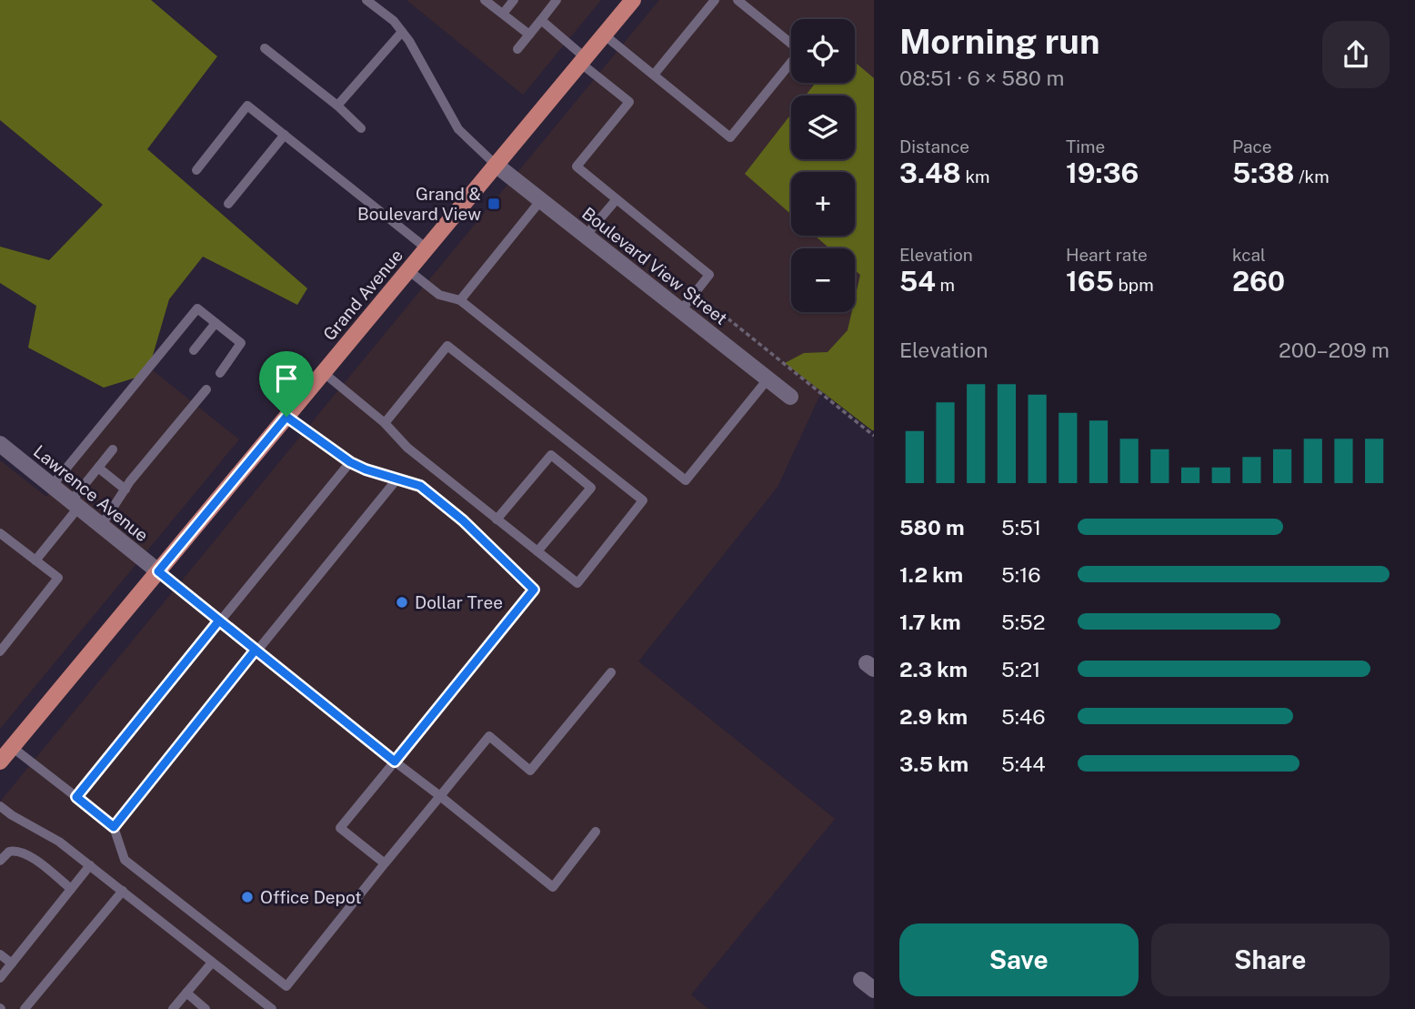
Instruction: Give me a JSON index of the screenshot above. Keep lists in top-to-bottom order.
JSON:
{
  "streets": {
    "main road": ["Grand Avenue"],
    "street": ["Boulevard View Street", "Lawrence Avenue"]
  },
  "crossings": [
    ["Boulevard View Street", "Grand Avenue"],
    ["Grand Avenue", "Lawrence Avenue"]
  ],
  "places": {
    "transit": ["Grand & Boulevard View"],
    "other": ["Dollar Tree", "Office Depot"]
  },
  "page": {
    "heading": ["Morning run", "08:51 · 6 × 580 m"],
    "map_buttons": ["+", "−"],
    "stats": [
      ["Distance", "3.48 km"],
      ["Time", "19:36"],
      ["Pace", "5:38 /km"],
      ["Elevation", "54 m"],
      ["Heart rate", "165 bpm"],
      ["kcal", "260"]
    ],
    "chart": ["Elevation", "200–209 m"],
    "list": [
      {
        "name": "580 m",
        "note": "5:51"
      },
      {
        "name": "1.2 km",
        "note": "5:16"
      },
      {
        "name": "1.7 km",
        "note": "5:52"
      },
      {
        "name": "2.3 km",
        "note": "5:21"
      },
      {
        "name": "2.9 km",
        "note": "5:46"
      },
      {
        "name": "3.5 km",
        "note": "5:44"
      }
    ],
    "buttons": ["Save", "Share"]
  }
}
